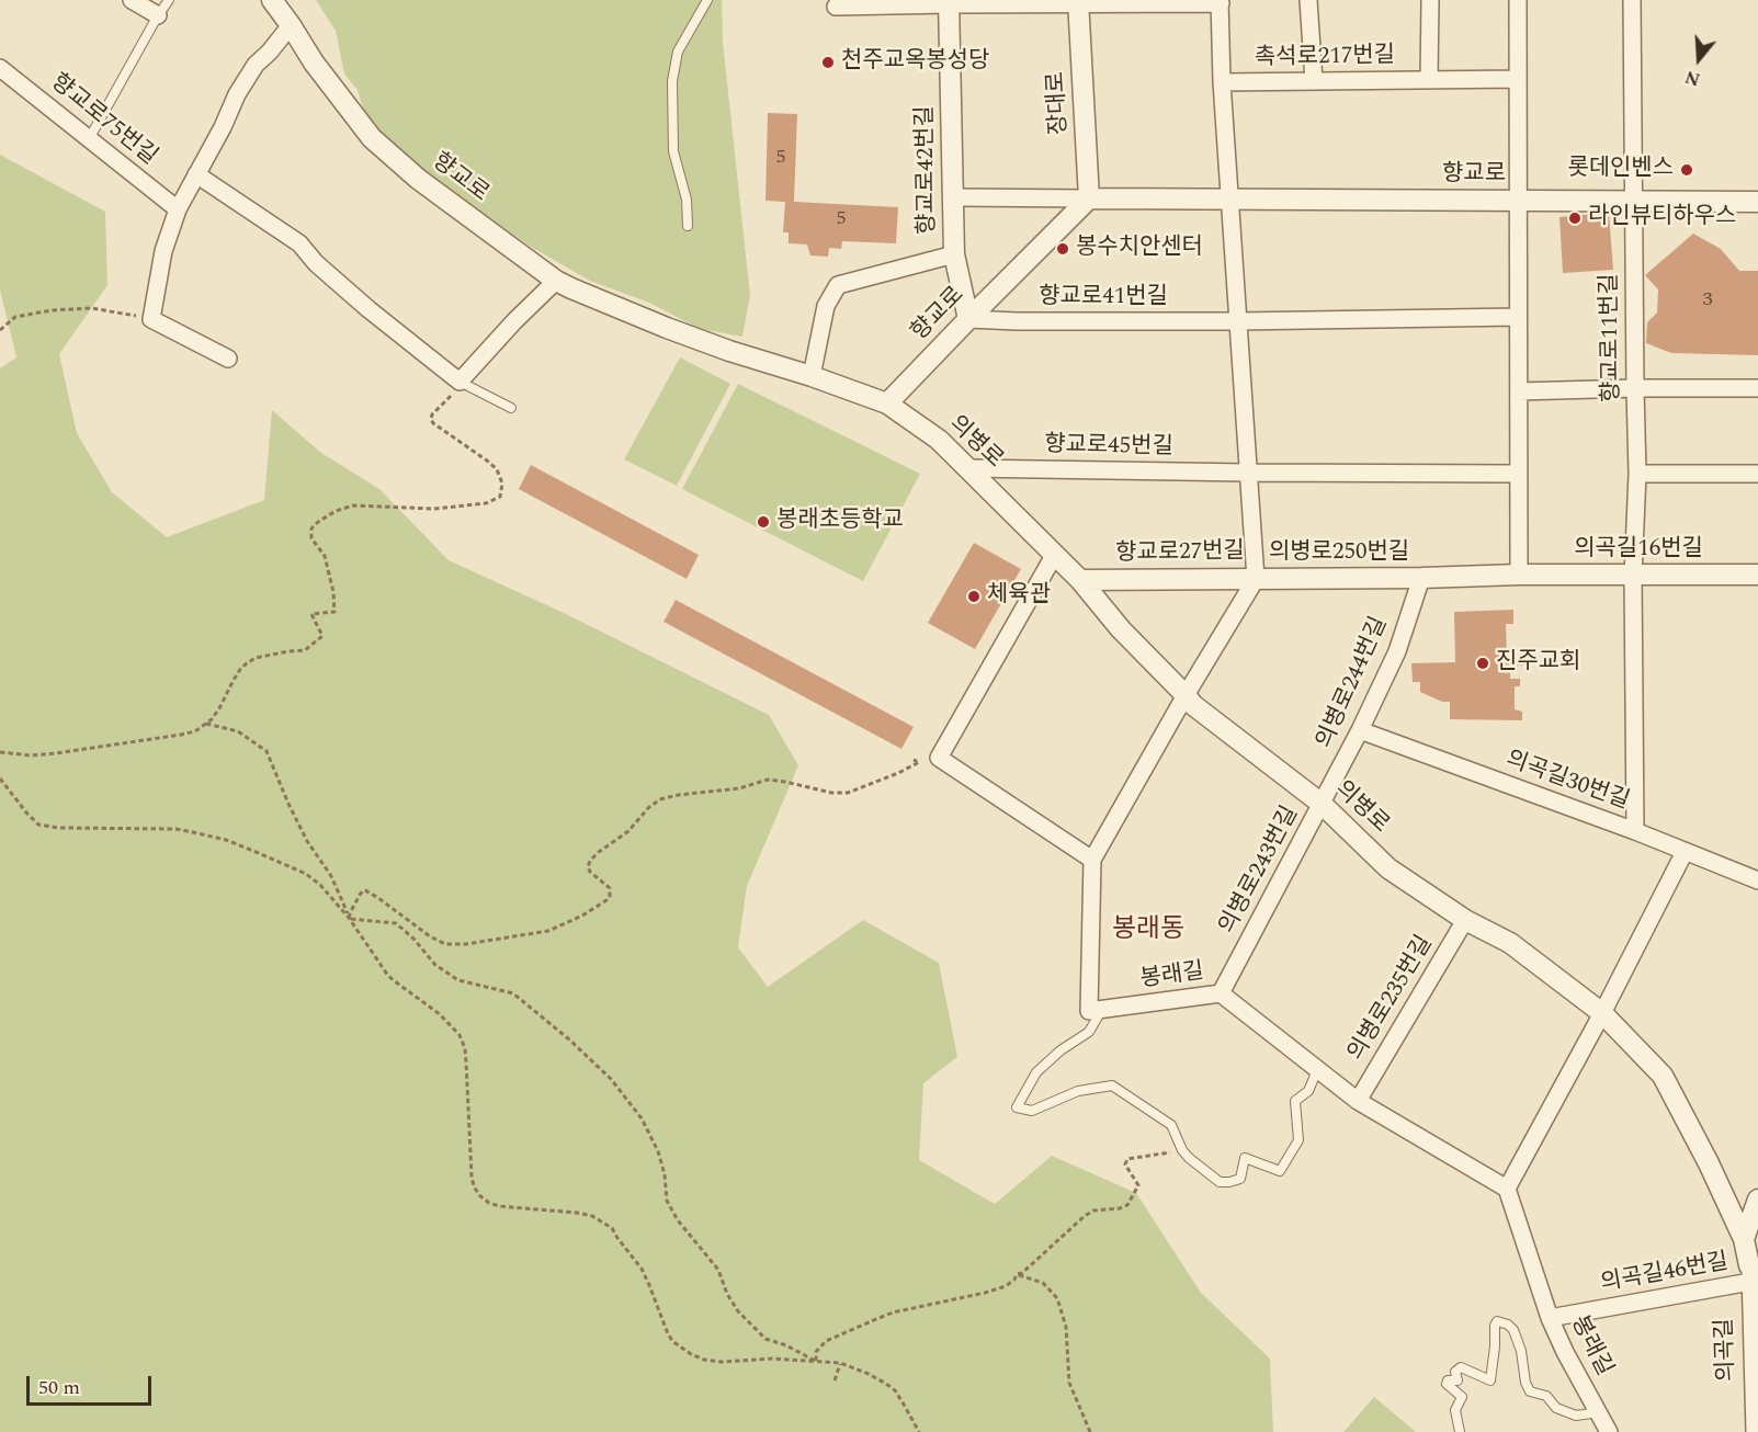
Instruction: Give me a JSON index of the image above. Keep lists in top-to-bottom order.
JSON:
{
  "streets": {
    "street": [
      "촉석로217번길",
      "장대로",
      "향교로75번길",
      "향교로42번길",
      "향교로",
      "향교로41번길",
      "향교로11번길",
      "의병로",
      "향교로45번길",
      "의곡길16번길",
      "향교로27번길",
      "의병로250번길",
      "의병로244번길",
      "의곡길30번길",
      "의병로243번길",
      "봉래길",
      "의병로235번길",
      "의곡길46번길",
      "의곡길"
    ]
  },
  "crossings": [
    ["촉석로217번길", "향교로27번길"],
    ["장대로", "향교로"],
    ["향교로42번길", "향교로"],
    ["향교로42번길", "향교로41번길"],
    ["향교로", "향교로41번길"],
    ["향교로", "향교로11번길"],
    ["향교로", "의병로"],
    ["향교로", "향교로27번길"],
    ["향교로41번길", "향교로27번길"],
    ["향교로11번길", "의곡길16번길"],
    ["향교로11번길", "의곡길30번길"],
    ["의병로", "향교로45번길"],
    ["의병로", "향교로27번길"],
    ["의병로", "의병로250번길"],
    ["의병로", "의병로244번길"],
    ["의병로", "의병로243번길"],
    ["의병로", "의병로235번길"],
    ["의병로", "의곡길46번길"],
    ["의병로", "의곡길"],
    ["향교로45번길", "향교로27번길"],
    ["의곡길16번길", "의병로250번길"],
    ["향교로27번길", "의병로250번길"],
    ["의병로250번길", "의병로244번길"],
    ["의병로244번길", "의곡길30번길"],
    ["의병로244번길", "의병로243번길"],
    ["의병로243번길", "봉래길"],
    ["봉래길", "의병로235번길"],
    ["봉래길", "의곡길46번길"],
    ["의곡길46번길", "의곡길"]
  ],
  "districts": ["봉래동"],
  "places": [
    "천주교옥봉성당",
    "롯데인벤스",
    "라인뷰티하우스",
    "봉수치안센터",
    "봉래초등학교",
    "체육관",
    "진주교회"
  ],
  "house_numbers": ["5", "5", "3"],
  "scale_bar": "50 m",
  "north": "bottom"
}
